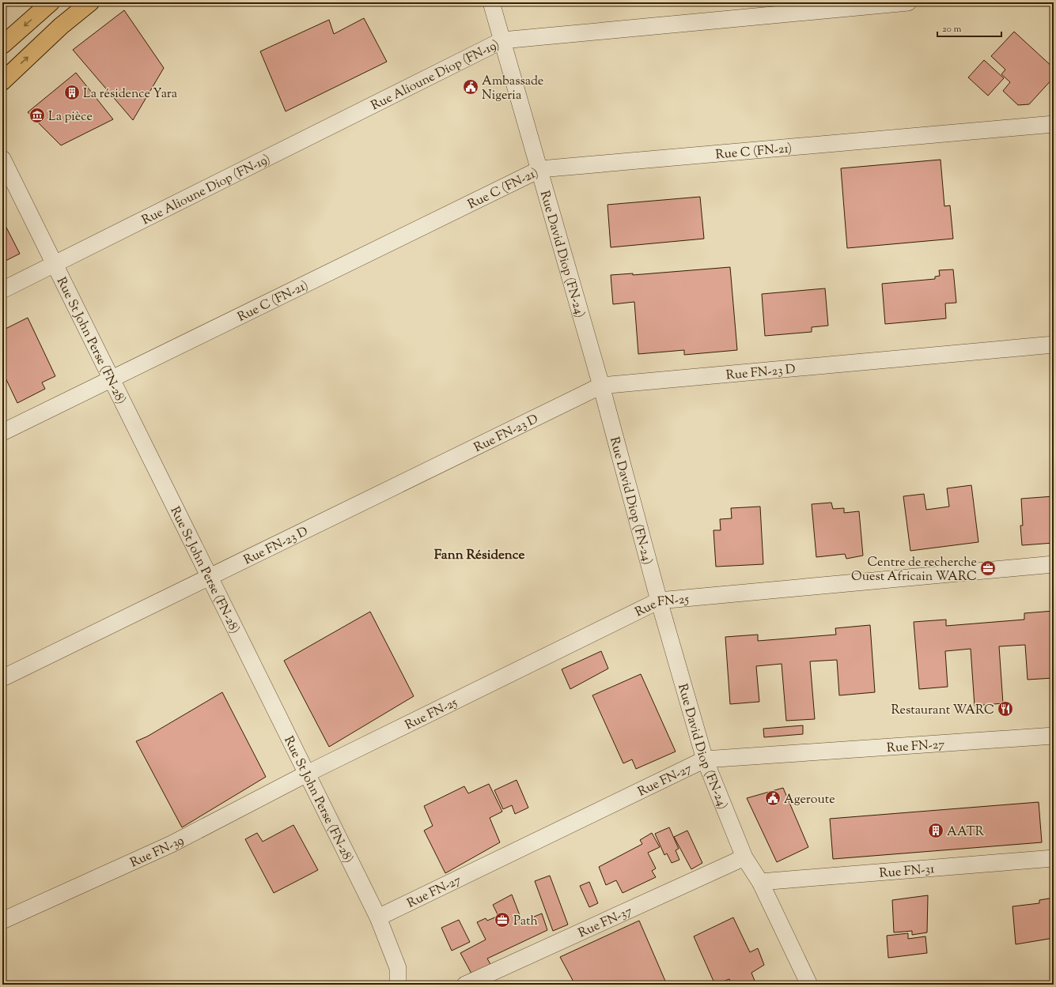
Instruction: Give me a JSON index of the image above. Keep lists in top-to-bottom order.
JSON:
{
  "streets": {
    "street": [
      "Rue Alioune Diop (FN-19)",
      "Rue C (FN-21)",
      "Rue David Diop (FN-24)",
      "Rue St John Perse (FN-28)",
      "Rue FN-23 D",
      "Rue FN-25",
      "Rue FN-27",
      "Rue FN-39",
      "Rue FN-31",
      "Rue FN-37"
    ]
  },
  "crossings": [
    ["Rue Alioune Diop (FN-19)", "Rue David Diop (FN-24)"],
    ["Rue Alioune Diop (FN-19)", "Rue St John Perse (FN-28)"],
    ["Rue C (FN-21)", "Rue David Diop (FN-24)"],
    ["Rue C (FN-21)", "Rue St John Perse (FN-28)"],
    ["Rue David Diop (FN-24)", "Rue FN-23 D"],
    ["Rue David Diop (FN-24)", "Rue FN-25"],
    ["Rue David Diop (FN-24)", "Rue FN-27"],
    ["Rue David Diop (FN-24)", "Rue FN-31"],
    ["Rue David Diop (FN-24)", "Rue FN-37"],
    ["Rue St John Perse (FN-28)", "Rue FN-23 D"],
    ["Rue St John Perse (FN-28)", "Rue FN-25"],
    ["Rue St John Perse (FN-28)", "Rue FN-27"],
    ["Rue St John Perse (FN-28)", "Rue FN-39"],
    ["Rue FN-25", "Rue FN-39"]
  ],
  "districts": ["Fann Résidence"],
  "places": {
    "public building": ["Ambassade Nigeria", "Ageroute"],
    "building": ["La résidence Yara", "AATR"],
    "museum": ["La pièce"],
    "office": ["Centre de recherche Ouest Africain WARC", "Path"],
    "restaurant": ["Restaurant WARC"]
  },
  "scale_bar": "20 m"
}
